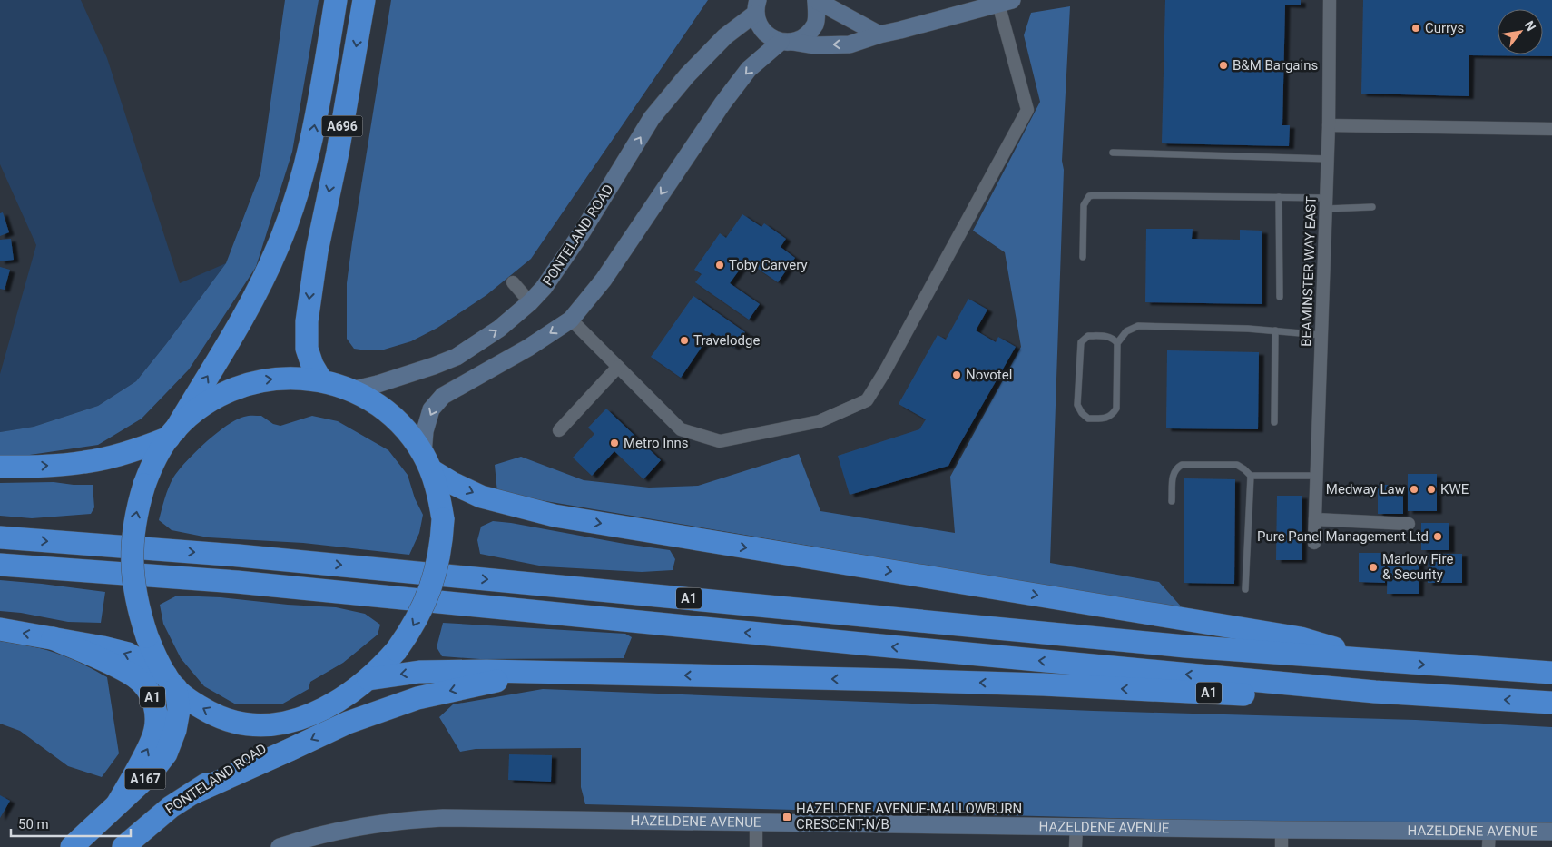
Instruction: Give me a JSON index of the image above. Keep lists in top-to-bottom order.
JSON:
{
  "streets": {
    "highway": [
      "A696",
      "PONTELAND ROAD",
      "A1",
      "A167"
    ],
    "street": ["BEAMINSTER WAY EAST", "HAZELDENE AVENUE"]
  },
  "crossings": [
    ["PONTELAND ROAD", "A1"],
    ["A1", "A167"]
  ],
  "places": {
    "other": [
      "Currys",
      "B&M Bargains",
      "Toby Carvery",
      "Travelodge",
      "Novotel",
      "Metro Inns",
      "Medway Law",
      "KWE",
      "Pure Panel Management Ltd",
      "Marlow Fire & Security"
    ],
    "transit": ["HAZELDENE AVENUE-MALLOWBURN CRESCENT-N/B"]
  },
  "scale_bar": "50 m",
  "north": "top right"
}
